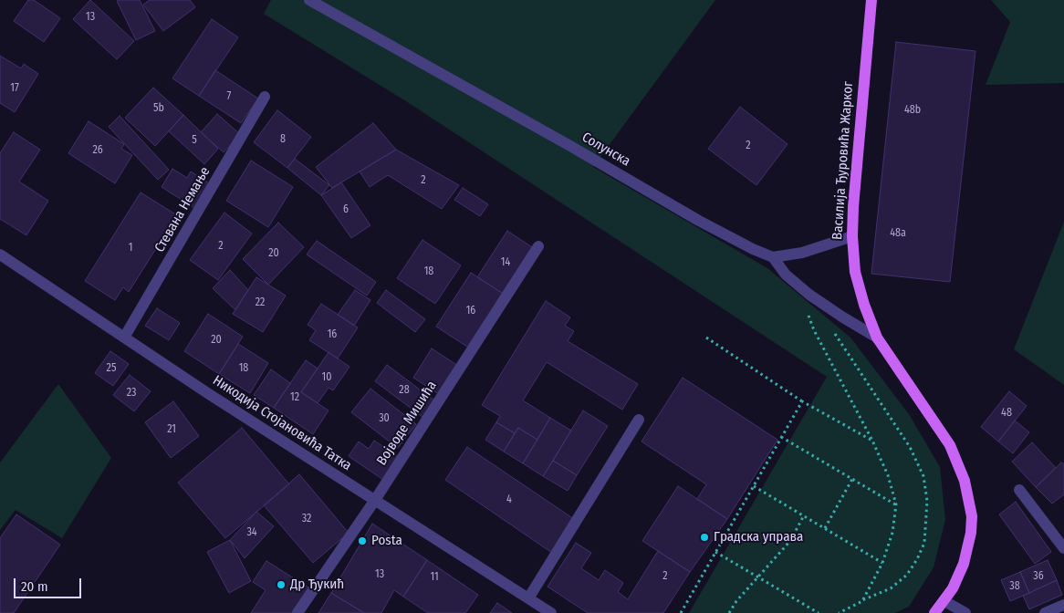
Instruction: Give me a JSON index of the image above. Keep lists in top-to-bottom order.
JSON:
{
  "streets": {
    "main road": ["Василија Ђуровића Жарког"],
    "street": [
      "Солунска",
      "Стевана Немање",
      "Никодија Стојановића Татка",
      "Војводе Мишића"
    ]
  },
  "crossings": [
    ["Солунска", "Василија Ђуровића Жарког"],
    ["Стевана Немање", "Никодија Стојановића Татка"],
    ["Никодија Стојановића Татка", "Војводе Мишића"]
  ],
  "places": ["Градска управа", "Posta", "Др Ђукић"],
  "house_numbers": [
    "13",
    "17",
    "7",
    "5b",
    "48b",
    "8",
    "5",
    "2",
    "26",
    "2",
    "6",
    "48a",
    "2",
    "1",
    "20",
    "14",
    "18",
    "22",
    "16",
    "16",
    "20",
    "25",
    "18",
    "10",
    "28",
    "23",
    "12",
    "48",
    "30",
    "21",
    "4",
    "32",
    "34",
    "13",
    "2",
    "36",
    "11",
    "38"
  ],
  "scale_bar": "20 m"
}
